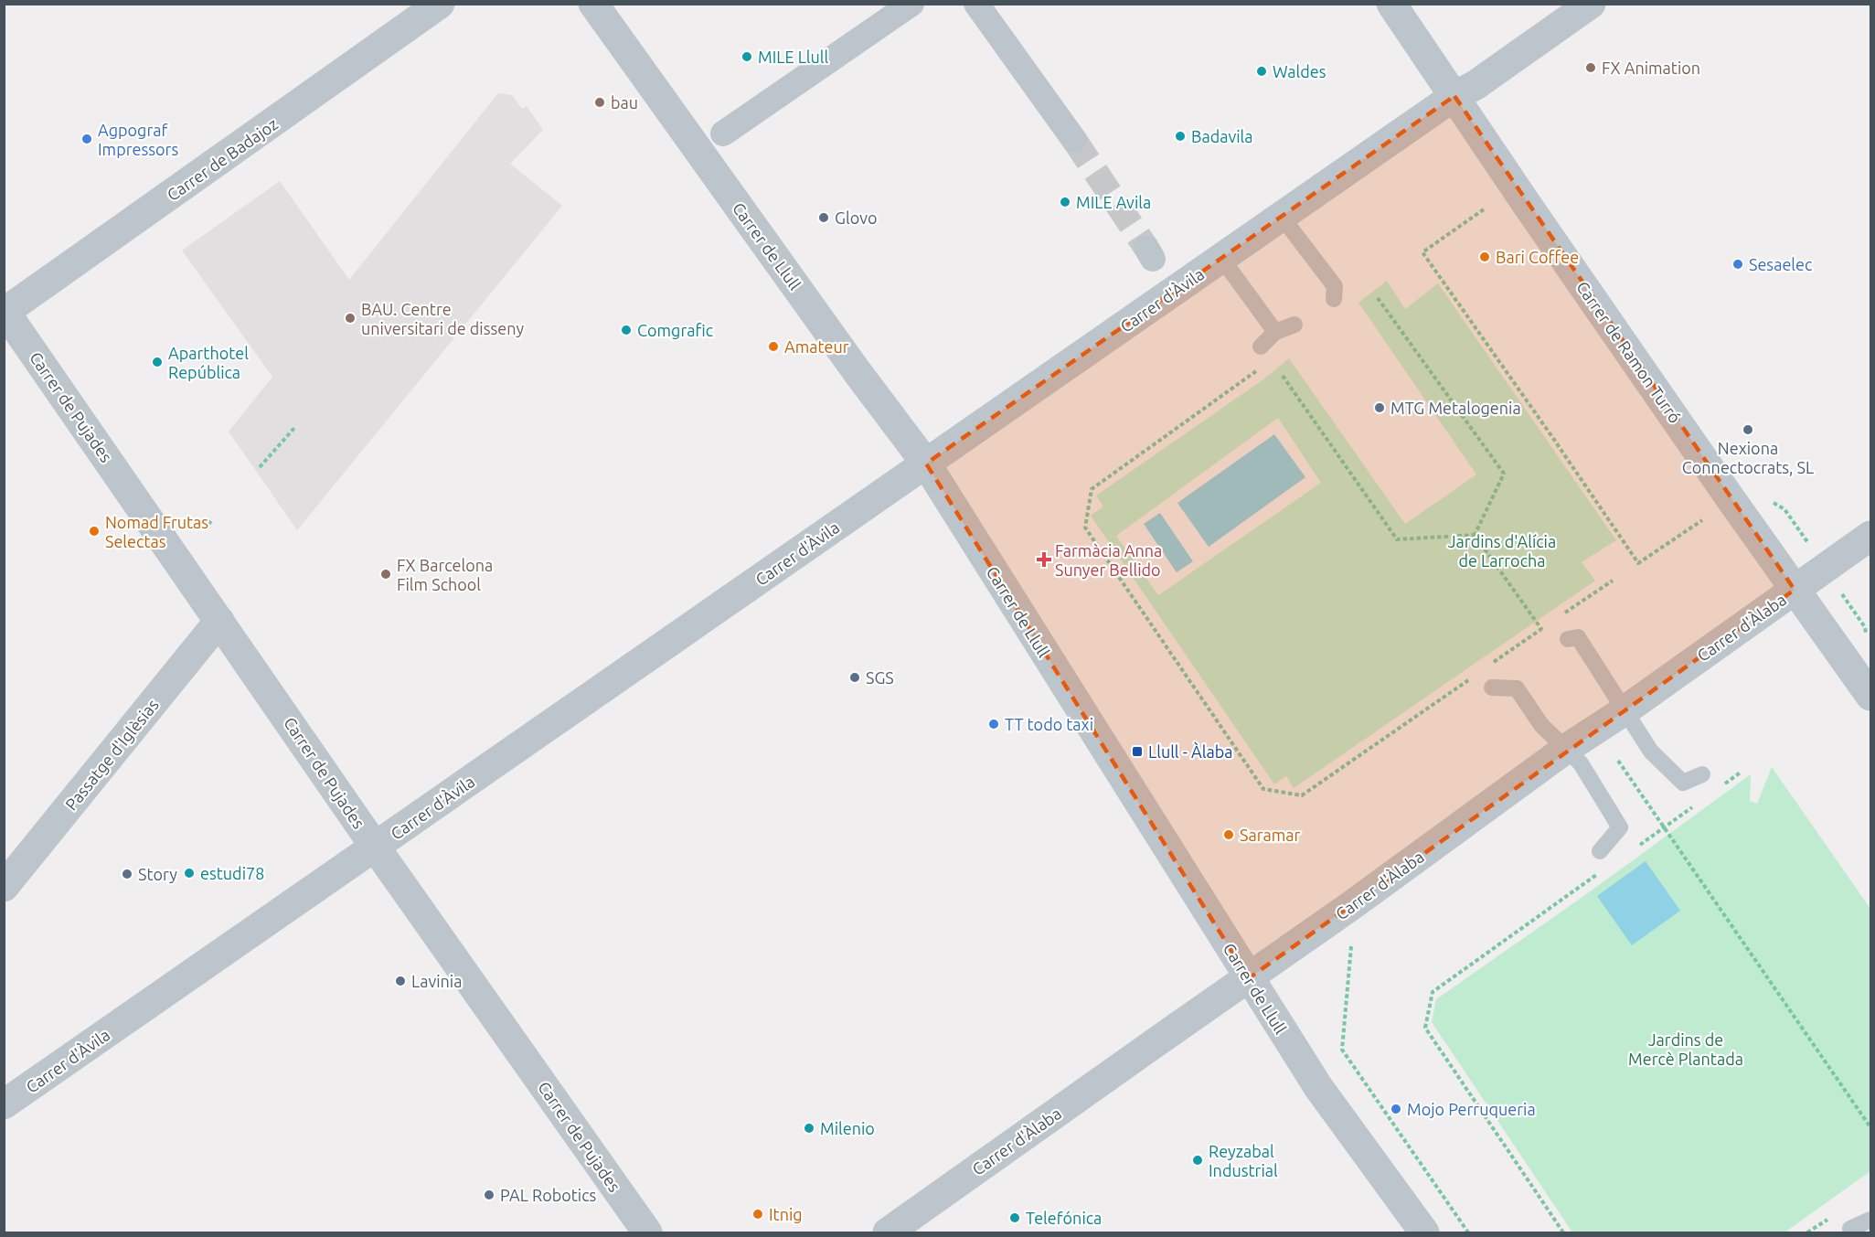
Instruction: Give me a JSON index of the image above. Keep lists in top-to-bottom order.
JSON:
{
  "streets": {
    "street": [
      "Carrer de Badajoz",
      "Carrer de Llull",
      "Carrer d'Àvila",
      "Carrer de Ramon Turró",
      "Carrer de Pujades",
      "Carrer d'Àlaba",
      "Passatge d'Iglèsias"
    ]
  },
  "crossings": [
    ["Carrer de Badajoz", "Carrer de Pujades"],
    ["Carrer de Llull", "Carrer d'Àvila"],
    ["Carrer de Llull", "Carrer d'Àlaba"],
    ["Carrer d'Àvila", "Carrer de Ramon Turró"],
    ["Carrer d'Àvila", "Carrer de Pujades"],
    ["Carrer de Ramon Turró", "Carrer d'Àlaba"],
    ["Carrer de Pujades", "Passatge d'Iglèsias"]
  ],
  "parks": ["Jardins d'Alícia de Larrocha", "Jardins de Mercè Plantada"],
  "places": {
    "other": [
      "MILE Llull",
      "FX Animation",
      "Waldes",
      "bau",
      "Badavila",
      "Agpograf Impressors",
      "MILE Avila",
      "Glovo",
      "Bari Coffee",
      "Sesaelec",
      "BAU. Centre universitari de disseny",
      "Comgrafic",
      "Amateur",
      "Aparthotel República",
      "MTG Metalogenia",
      "Nexiona Connectocrats, SL",
      "Nomad Frutas Selectas",
      "FX Barcelona Film School",
      "SGS",
      "TT todo taxi",
      "Saramar",
      "estudi78",
      "Story",
      "Lavinia",
      "Mojo Perruqueria",
      "Milenio",
      "Reyzabal Industrial",
      "PAL Robotics",
      "Itnig",
      "Telefónica"
    ],
    "health": ["Farmàcia Anna Sunyer Bellido"],
    "transit": ["Llull - Àlaba"]
  }
}
